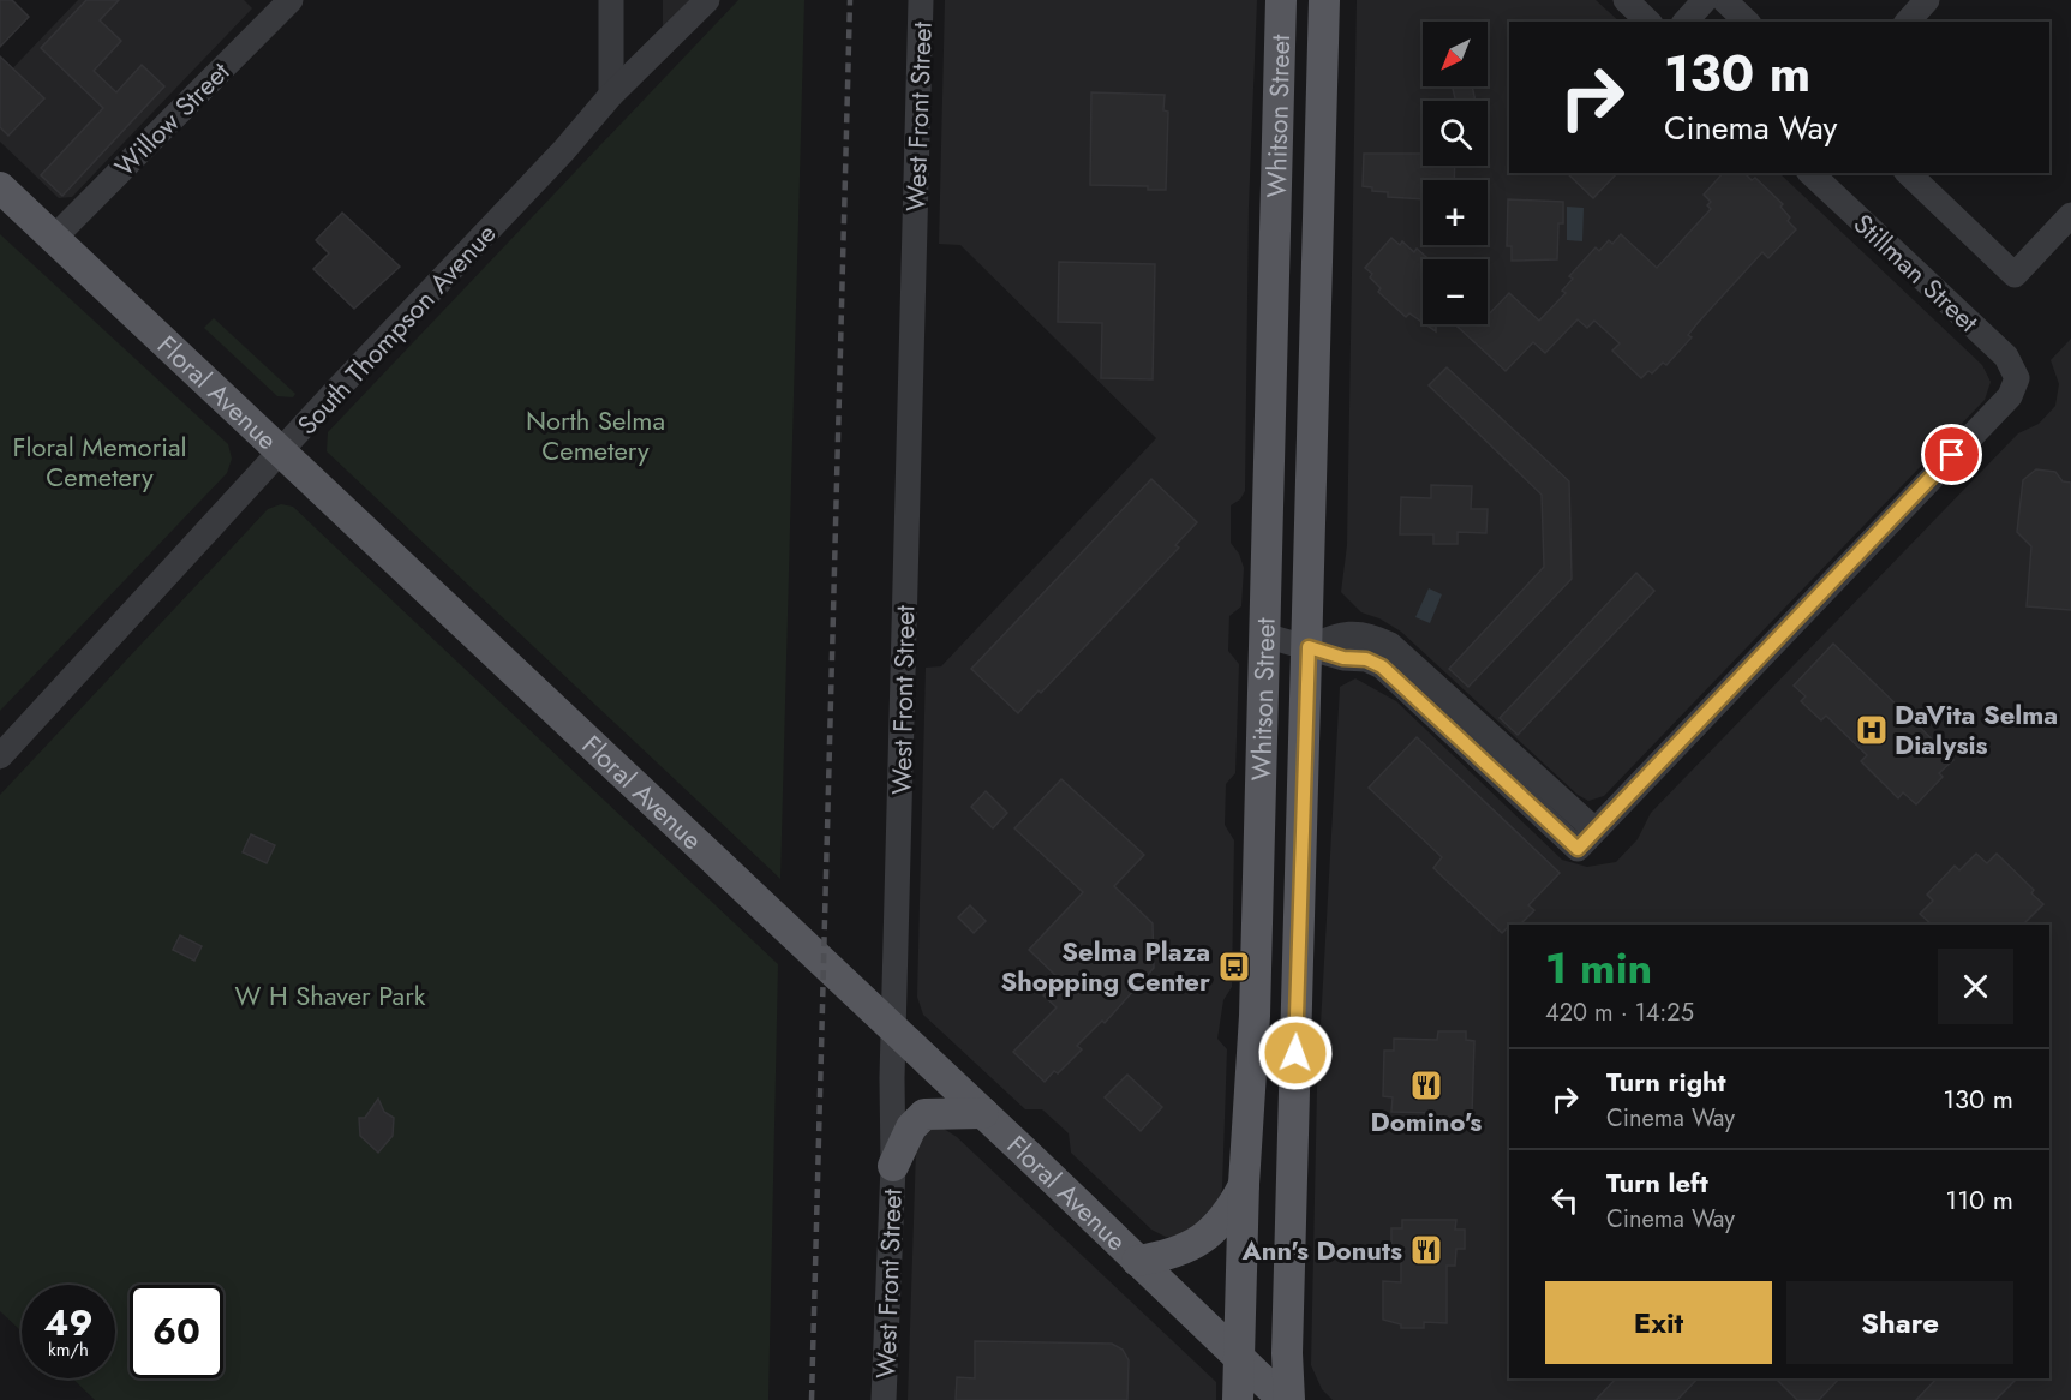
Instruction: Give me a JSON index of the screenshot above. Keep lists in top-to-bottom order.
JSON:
{
  "streets": {
    "main road": ["Whitson Street", "Floral Avenue"],
    "street": [
      "West Front Street",
      "Willow Street",
      "Stillman Street",
      "South Thompson Avenue"
    ]
  },
  "crossings": [
    ["West Front Street", "Floral Avenue"],
    ["Whitson Street", "Stillman Street"],
    ["Whitson Street", "Floral Avenue"],
    ["Willow Street", "Floral Avenue"],
    ["South Thompson Avenue", "Floral Avenue"]
  ],
  "parks": ["North Selma Cemetery", "Floral Memorial Cemetery", "W H Shaver Park"],
  "places": {
    "hospital": ["DaVita Selma Dialysis"],
    "bus stop": ["Selma Plaza Shopping Center"],
    "restaurant": ["Domino's", "Ann's Donuts"]
  },
  "north": "bottom left",
  "page": {
    "map_buttons": ["+", "−"],
    "turn": ["130 m", "Cinema Way"],
    "heading": ["1 min", "420 m · 14:25"],
    "list": [
      {
        "name": "Turn right",
        "note": "Cinema Way",
        "value": "130 m"
      },
      {
        "name": "Turn left",
        "note": "Cinema Way",
        "value": "110 m"
      }
    ],
    "buttons": ["Exit", "Share"],
    "speed": "49 km/h",
    "limit": "60"
  }
}
